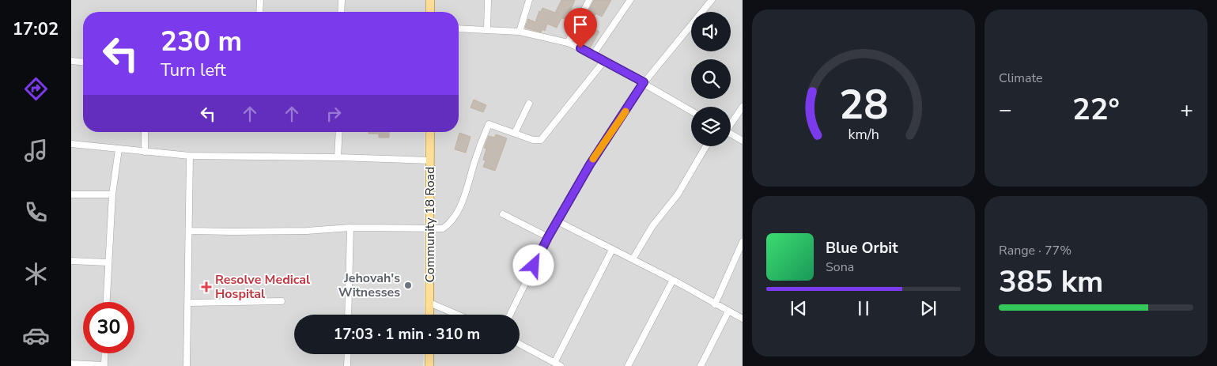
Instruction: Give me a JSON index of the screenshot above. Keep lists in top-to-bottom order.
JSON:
{
  "streets": {
    "main road": ["Community 18 Road"]
  },
  "places": {
    "other": ["Jehovah's Witnesses"],
    "health": ["Resolve Medical Hospital"]
  },
  "page": {
    "tabs": "17:02",
    "tile": [
      "Climate",
      ["Range · 77%", "385 km"]
    ],
    "turn": ["230 m", "Turn left"],
    "heat": ["−", "22°", "+"],
    "song": ["Blue Orbit", "Sona"],
    "limit": "30",
    "trip": "17:03 · 1 min · 310 m",
    "gauge": ["28", "km/h"]
  }
}
